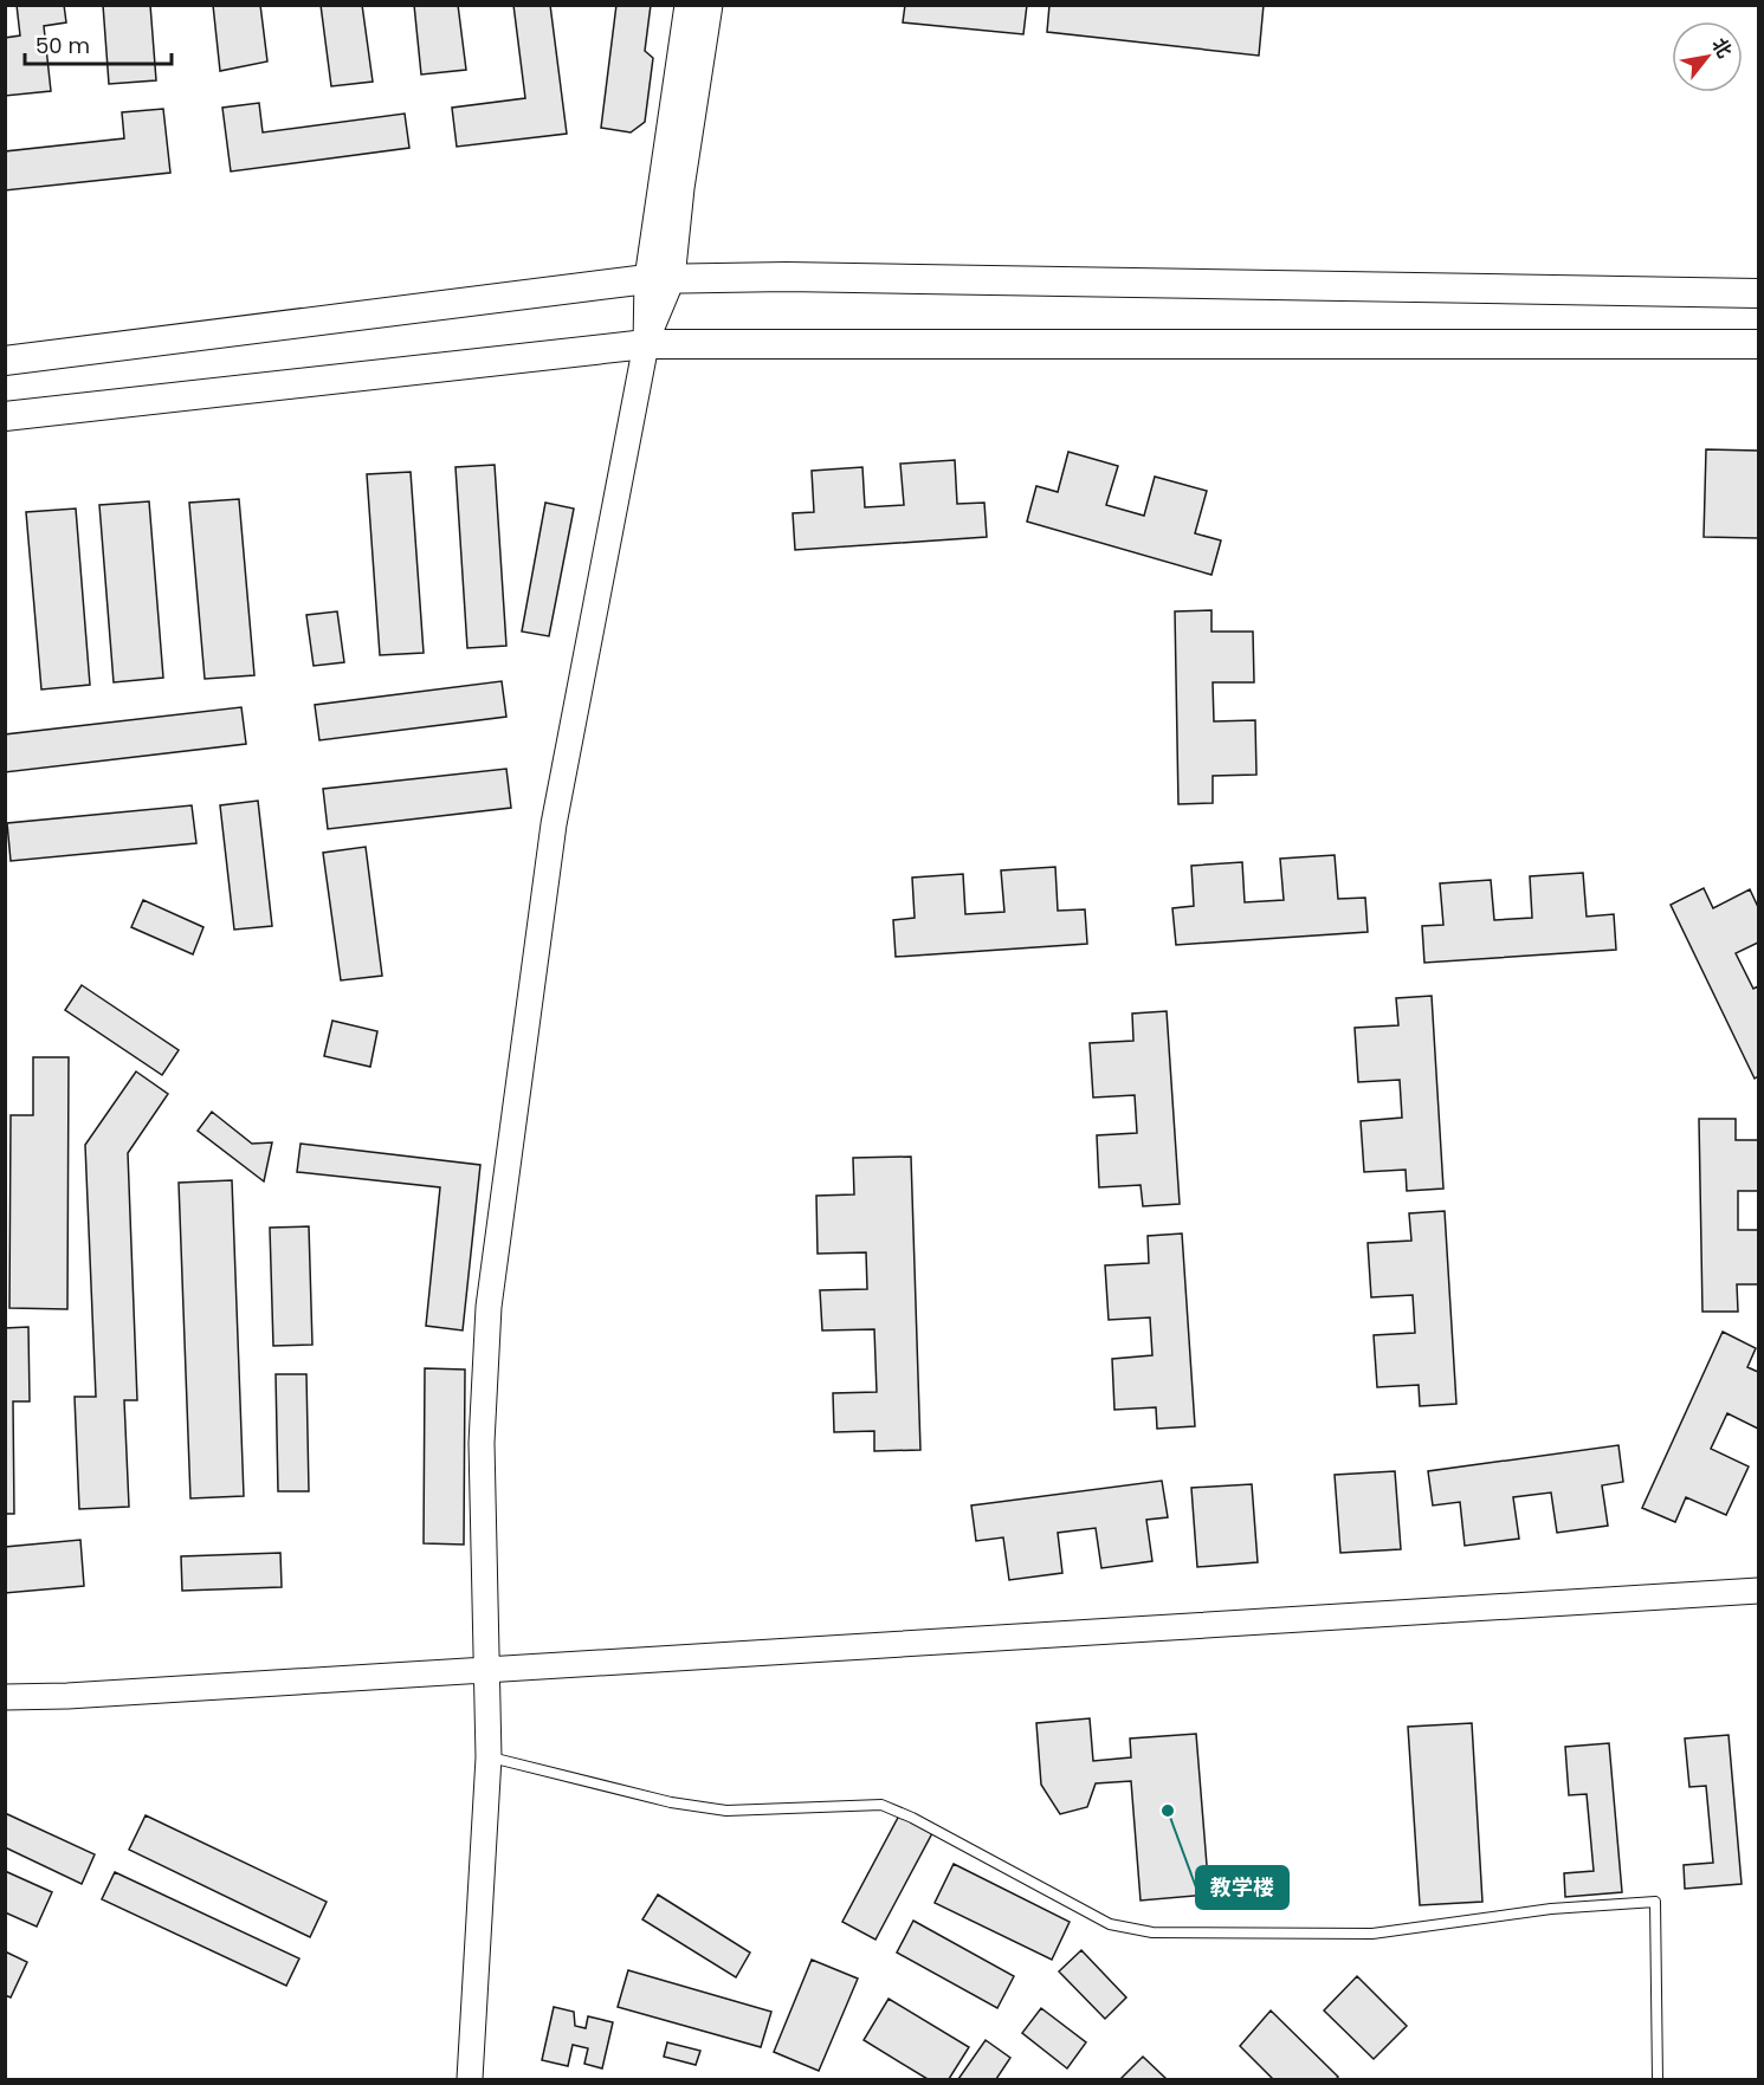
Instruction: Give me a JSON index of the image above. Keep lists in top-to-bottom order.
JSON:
{
  "places": ["教学楼"],
  "scale_bar": "50 m",
  "north": "top right"
}
